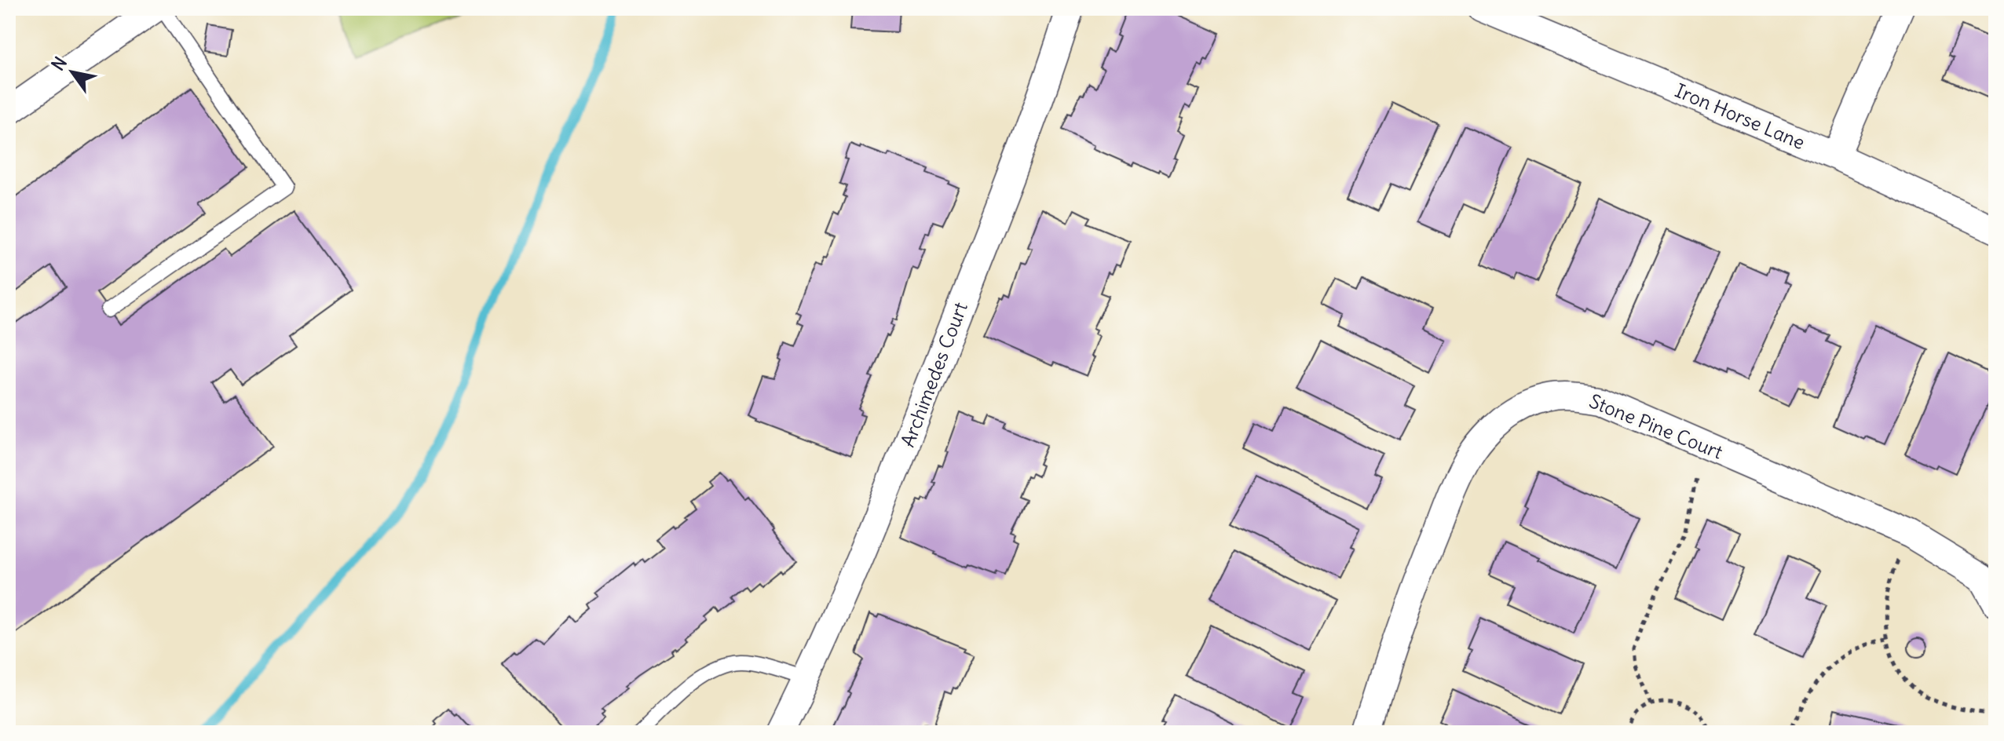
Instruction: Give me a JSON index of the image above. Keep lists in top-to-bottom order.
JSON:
{
  "streets": {
    "street": ["Iron Horse Lane", "Archimedes Court", "Stone Pine Court"]
  },
  "north": "top left"
}
